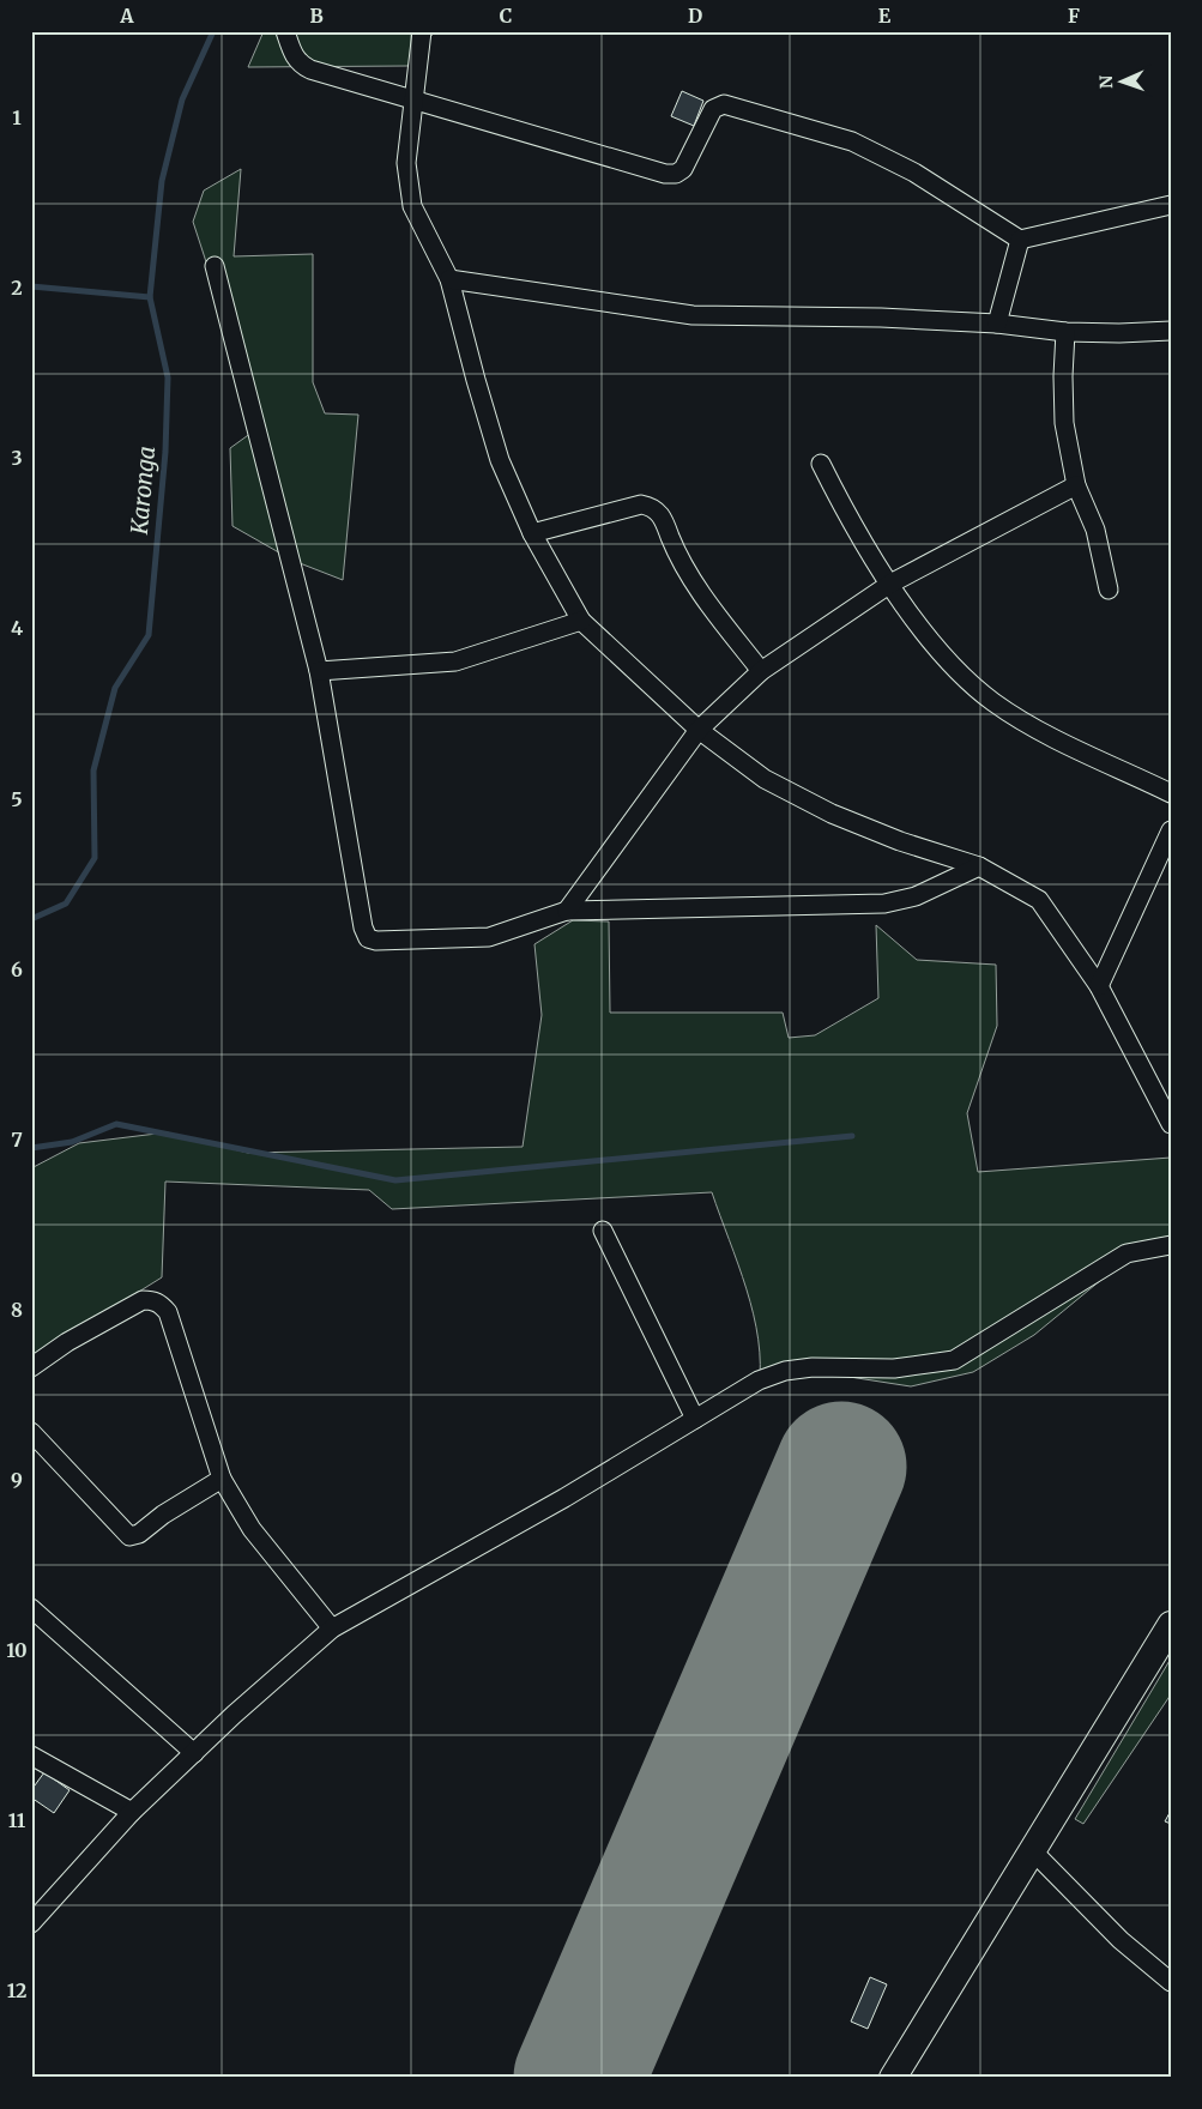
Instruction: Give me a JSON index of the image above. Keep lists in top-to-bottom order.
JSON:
{
  "water": ["Karonga"],
  "north": "left",
  "grid": {
    "columns": [
      "A",
      "B",
      "C",
      "D",
      "E",
      "F"
    ],
    "rows": [
      "1",
      "2",
      "3",
      "4",
      "5",
      "6",
      "7",
      "8",
      "9",
      "10",
      "11",
      "12"
    ]
  }
}
